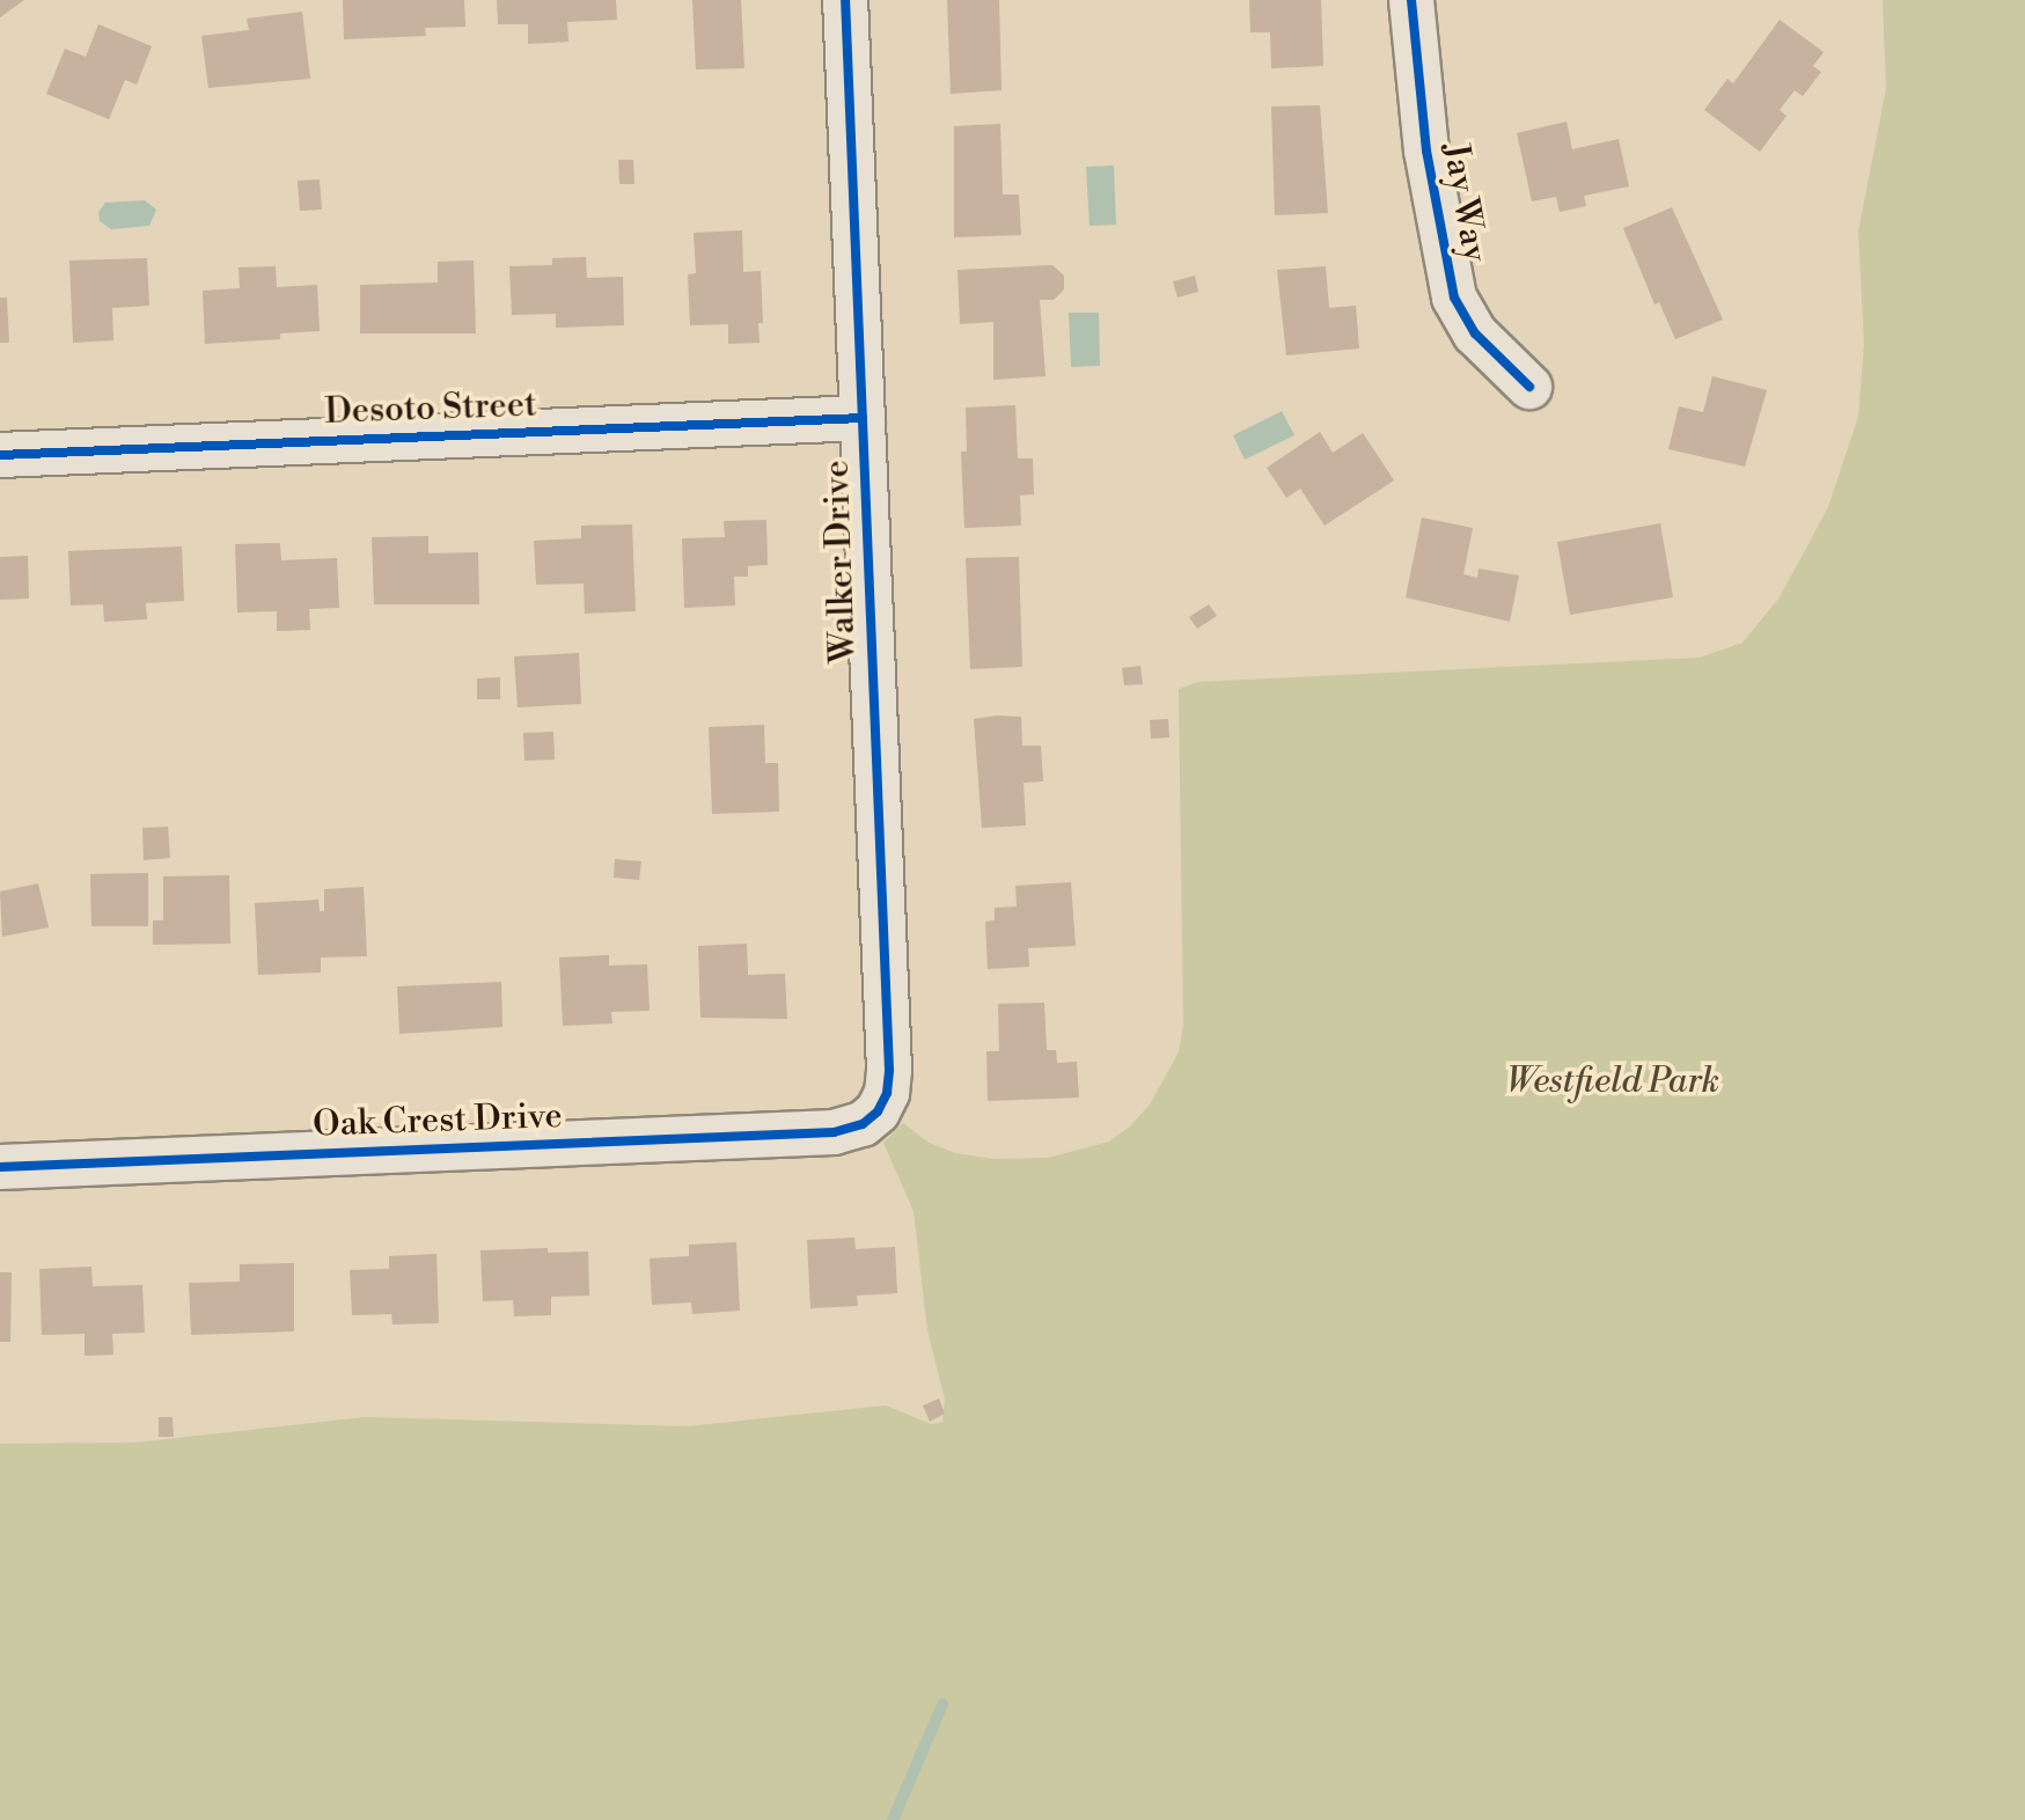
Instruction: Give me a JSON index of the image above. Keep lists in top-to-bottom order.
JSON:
{
  "streets": {
    "street": [
      "Jay Way",
      "Desoto Street",
      "Walker Drive",
      "Oak Crest Drive"
    ]
  },
  "crossings": [
    ["Desoto Street", "Walker Drive"],
    ["Walker Drive", "Oak Crest Drive"]
  ],
  "parks": ["Westfield Park"]
}
